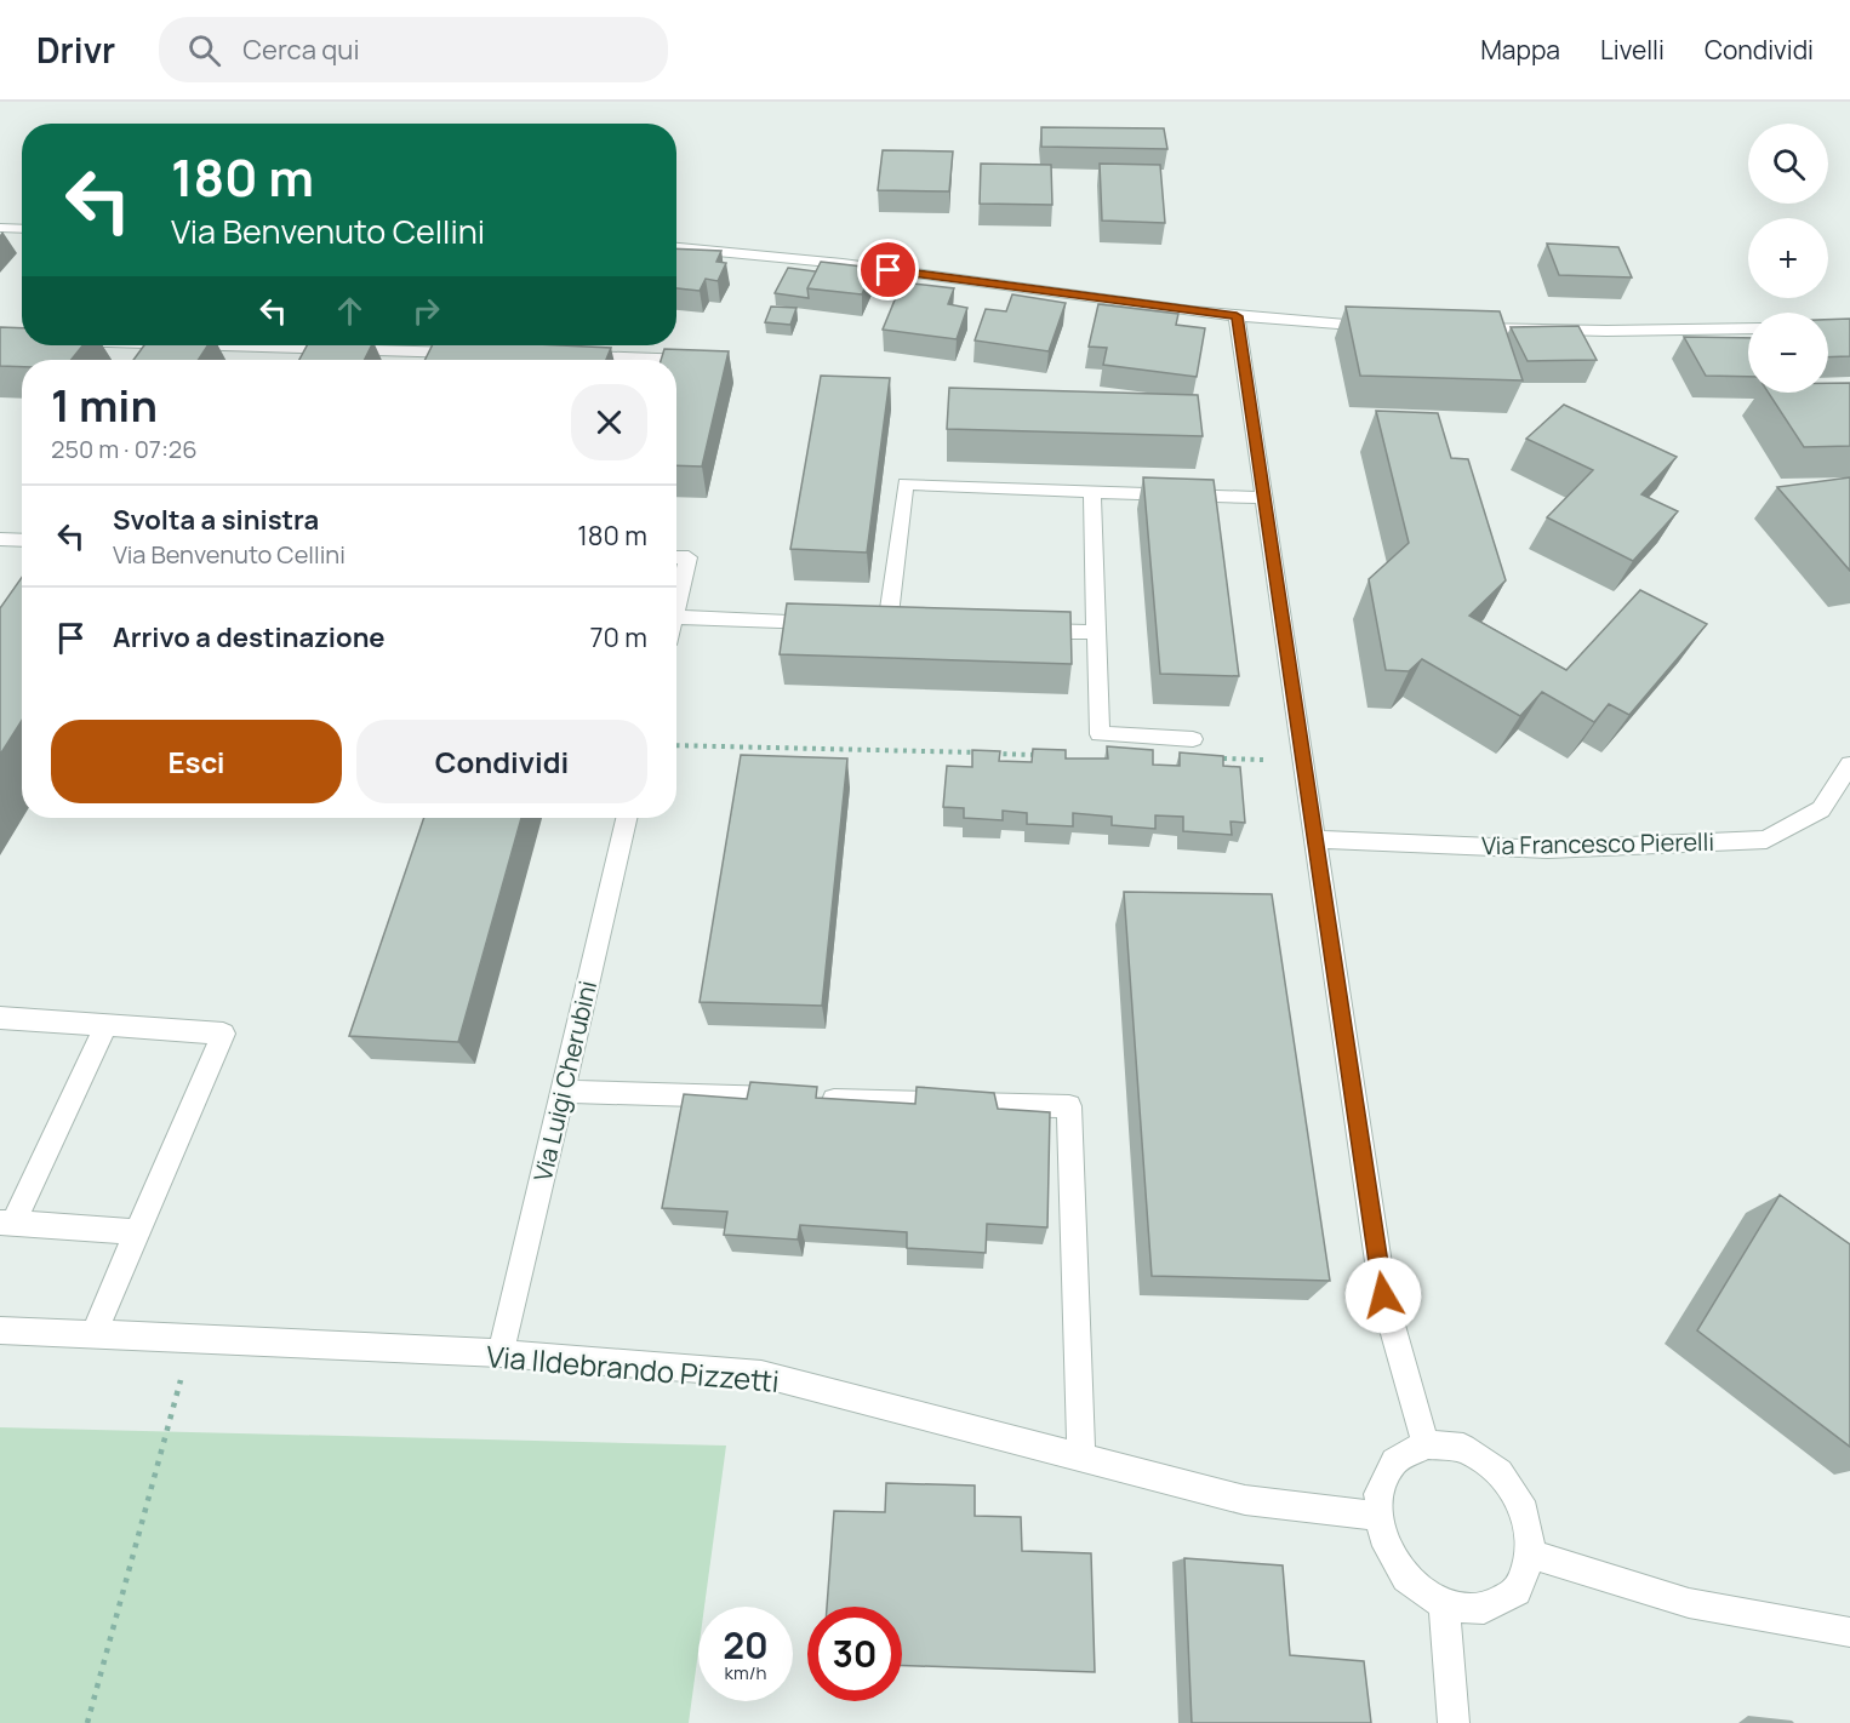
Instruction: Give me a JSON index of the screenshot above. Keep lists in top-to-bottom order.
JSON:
{
  "streets": {
    "street": ["Via Francesco Pierelli", "Via Luigi Cherubini", "Via Ildebrando Pizzetti"]
  },
  "crossings": [
    ["Via Luigi Cherubini", "Via Ildebrando Pizzetti"]
  ],
  "page": {
    "header": "Drivr",
    "search": "Cerca qui",
    "nav": ["Mappa", "Livelli", "Condividi"],
    "map_buttons": ["+", "−"],
    "turn": ["180 m", "Via Benvenuto Cellini"],
    "heading": ["1 min", "250 m · 07:26"],
    "list": [
      {
        "name": "Svolta a sinistra",
        "note": "Via Benvenuto Cellini",
        "value": "180 m"
      },
      {
        "name": "Arrivo a destinazione",
        "value": "70 m"
      }
    ],
    "buttons": ["Esci", "Condividi"],
    "speed": "20 km/h",
    "limit": "30"
  }
}
